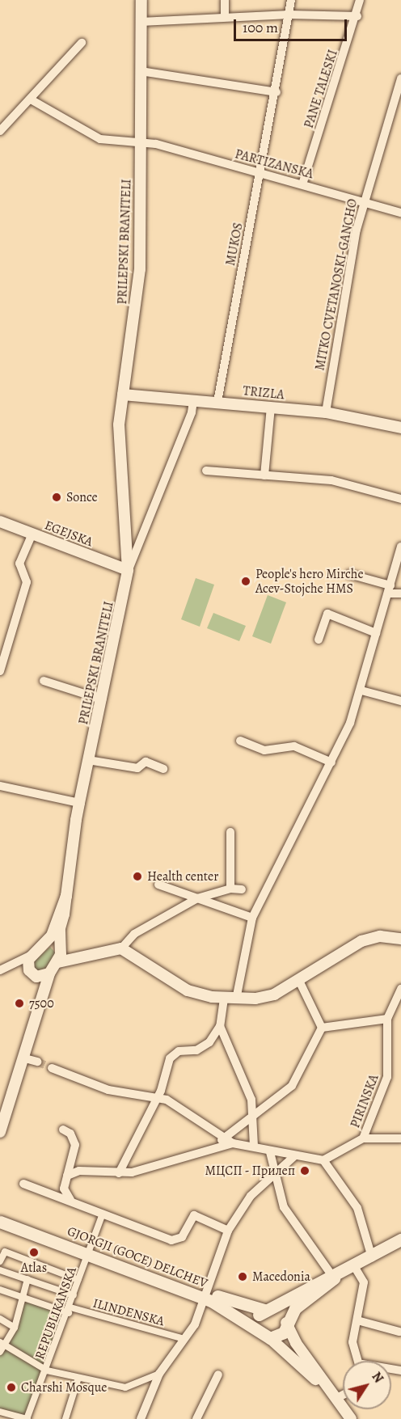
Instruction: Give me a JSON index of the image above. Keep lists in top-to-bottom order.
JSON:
{
  "streets": {
    "main road": ["GJORGJI (GOCE) DELCHEV"],
    "street": [
      "PANE TALESKI",
      "PARTIZANSKA",
      "PRILEPSKI BRANITELI",
      "MUKOS",
      "MITKO CVETANOSKI-GANCHO",
      "TRIZLA",
      "EGEJSKA",
      "PIRINSKA",
      "ILINDENSKA",
      "REPUBLIKANSKA"
    ]
  },
  "crossings": [
    ["PANE TALESKI", "PARTIZANSKA"],
    ["PARTIZANSKA", "PRILEPSKI BRANITELI"],
    ["PARTIZANSKA", "MUKOS"],
    ["PARTIZANSKA", "MITKO CVETANOSKI-GANCHO"],
    ["PRILEPSKI BRANITELI", "TRIZLA"],
    ["PRILEPSKI BRANITELI", "EGEJSKA"],
    ["MUKOS", "TRIZLA"],
    ["MITKO CVETANOSKI-GANCHO", "TRIZLA"],
    ["GJORGJI (GOCE) DELCHEV", "REPUBLIKANSKA"],
    ["ILINDENSKA", "REPUBLIKANSKA"]
  ],
  "places": [
    "Sonce",
    "People's hero Mirche Acev-Stojche HMS",
    "Health center",
    "7500",
    "МЦСП - Прилеп",
    "Atlas",
    "Macedonia",
    "Charshi Mosque"
  ],
  "scale_bar": "100 m",
  "north": "top right"
}
